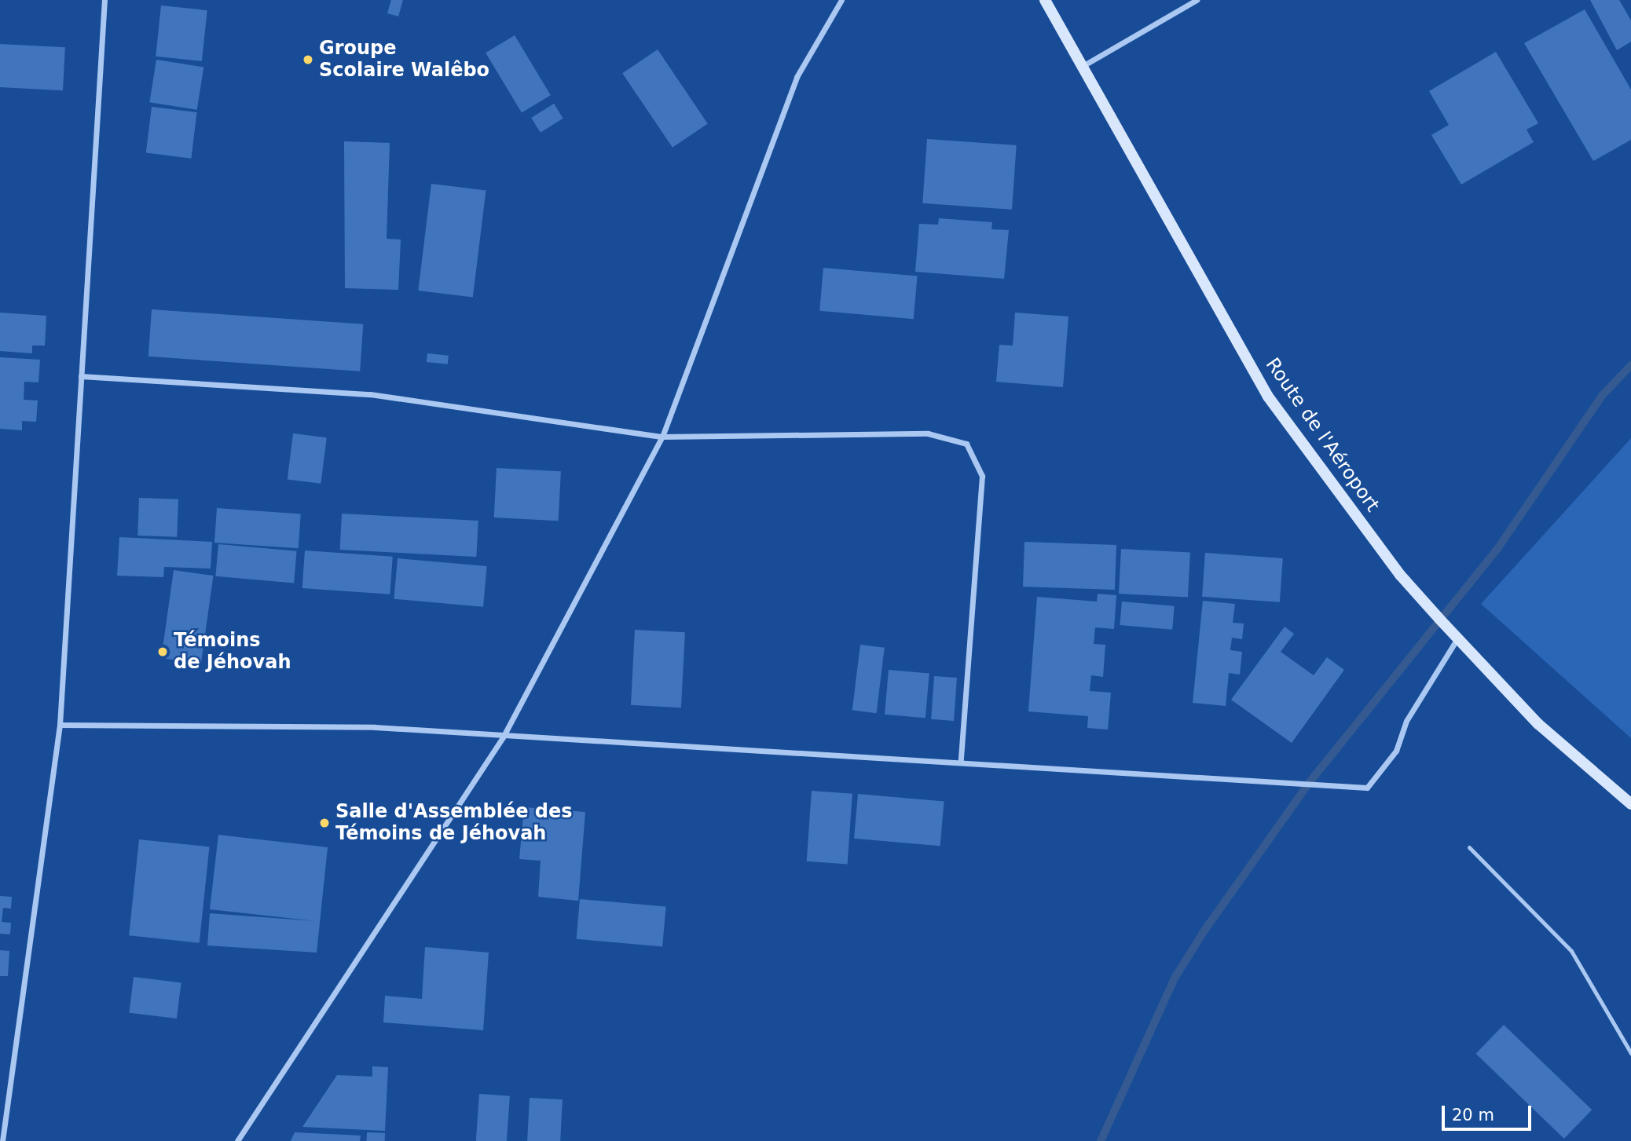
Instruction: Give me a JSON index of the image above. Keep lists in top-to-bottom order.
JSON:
{
  "streets": {
    "main road": ["Route de l'Aéroport"]
  },
  "places": ["Groupe Scolaire Walêbo", "Témoins de Jéhovah", "Salle d'Assemblée des Témoins de Jéhovah"],
  "scale_bar": "20 m"
}
